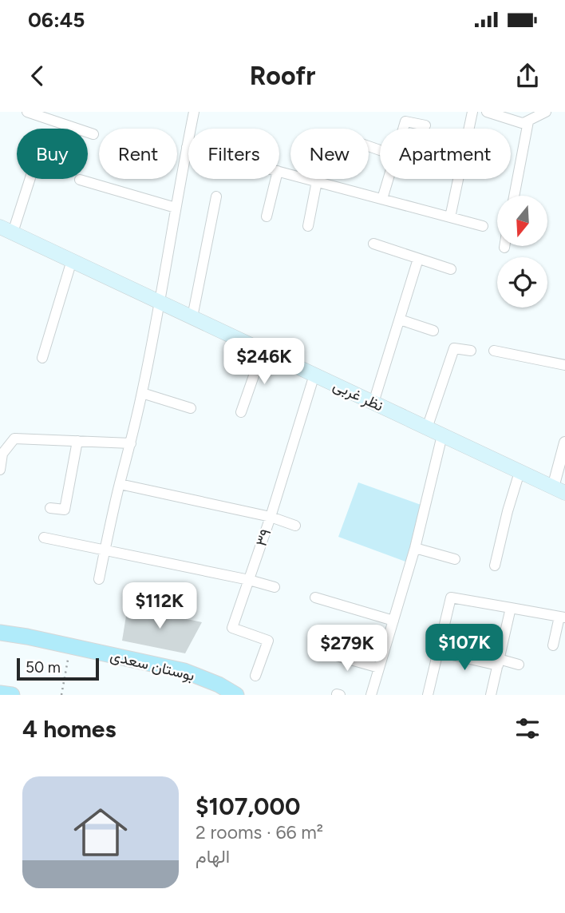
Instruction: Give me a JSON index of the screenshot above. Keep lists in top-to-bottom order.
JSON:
{
  "streets": {
    "main road": ["نظر غربی", "بوستان سعدی"],
    "street": ["۳۹"]
  },
  "crossings": [
    ["نظر غربی", "۳۹"]
  ],
  "scale_bar": "50 m",
  "north": "bottom",
  "page": {
    "status": "06:45",
    "header": "Roofr",
    "chip": [
      "Buy",
      "Rent",
      "Filters",
      "New",
      "Apartment"
    ],
    "price": [
      "$246K",
      "$112K",
      "$107K",
      "$279K"
    ],
    "scale": "50 m",
    "heading": "4 homes",
    "list": [
      {
        "name": "$107,000",
        "note": "2 rooms · 66 m² · الهام"
      }
    ]
  }
}
